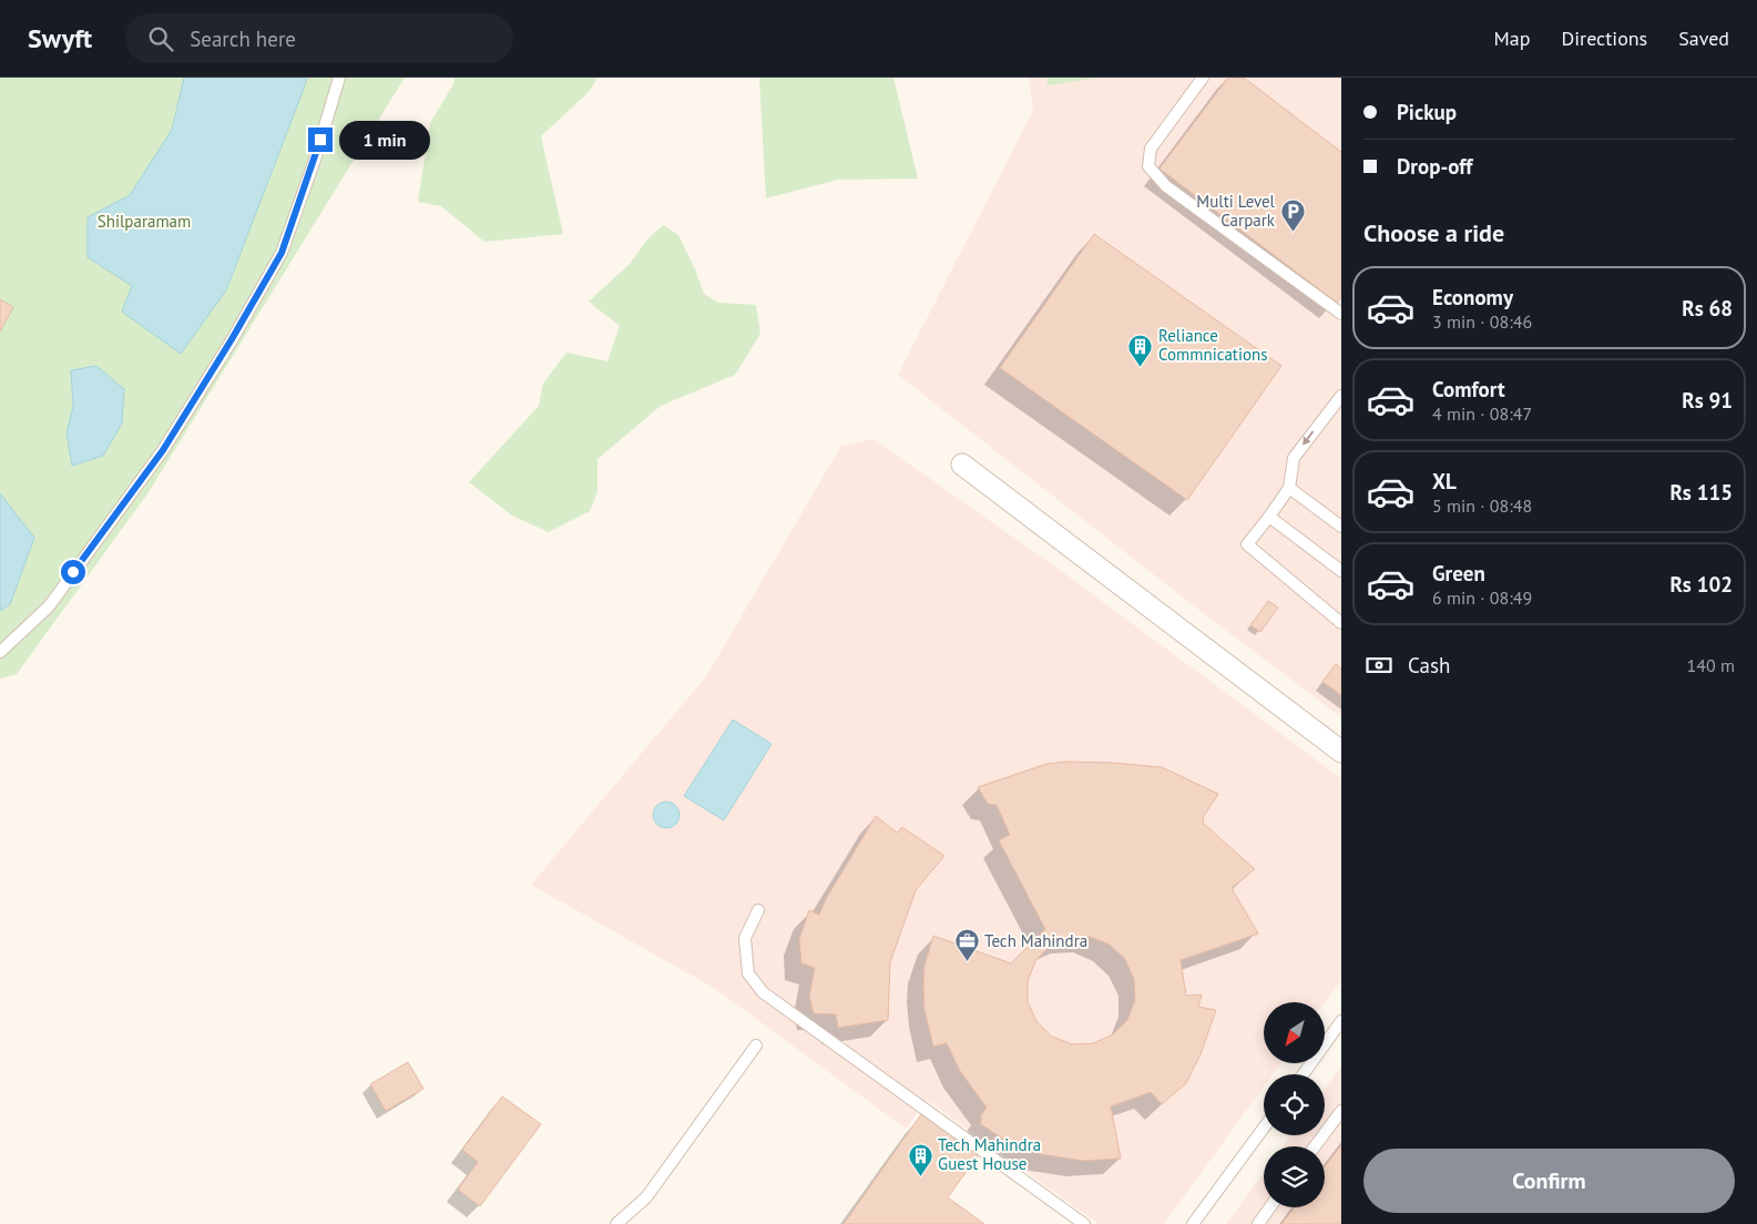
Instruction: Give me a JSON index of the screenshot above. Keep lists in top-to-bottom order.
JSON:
{
  "parks": ["Shilparamam"],
  "places": {
    "parking": ["Multi Level Carpark"],
    "building": ["Reliance Commnications", "Tech Mahindra Guest House"],
    "office": ["Tech Mahindra"]
  },
  "north": "bottom left",
  "page": {
    "header": "Swyft",
    "search": "Search here",
    "nav": ["Map", "Directions", "Saved"],
    "banner": ["Pickup", "Drop-off"],
    "bubble": "1 min",
    "heading": "Choose a ride",
    "list": [
      {
        "name": "Economy",
        "note": "3 min · 08:46",
        "value": "Rs 68"
      },
      {
        "name": "Comfort",
        "note": "4 min · 08:47",
        "value": "Rs 91"
      },
      {
        "name": "XL",
        "note": "5 min · 08:48",
        "value": "Rs 115"
      },
      {
        "name": "Green",
        "note": "6 min · 08:49",
        "value": "Rs 102"
      }
    ],
    "pay": ["Cash", "140 m"],
    "buttons": "Confirm"
  }
}
